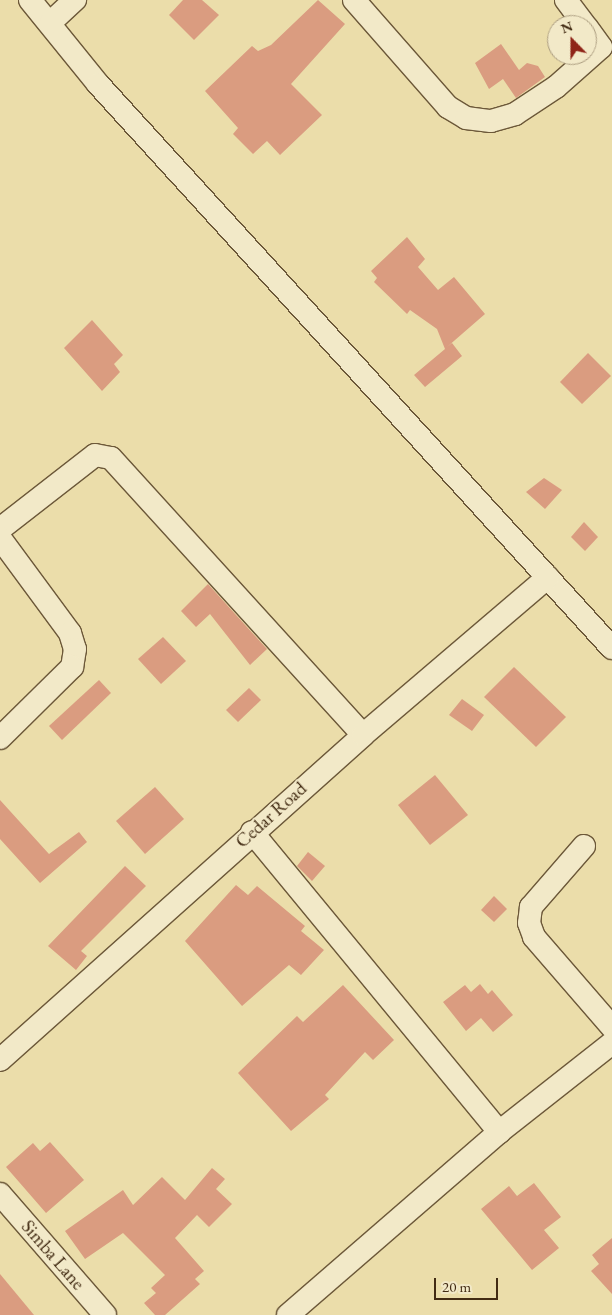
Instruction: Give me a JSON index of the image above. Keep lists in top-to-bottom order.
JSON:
{
  "streets": {
    "street": ["Cedar Road", "Simba Lane"]
  },
  "scale_bar": "20 m",
  "north": "top"
}
